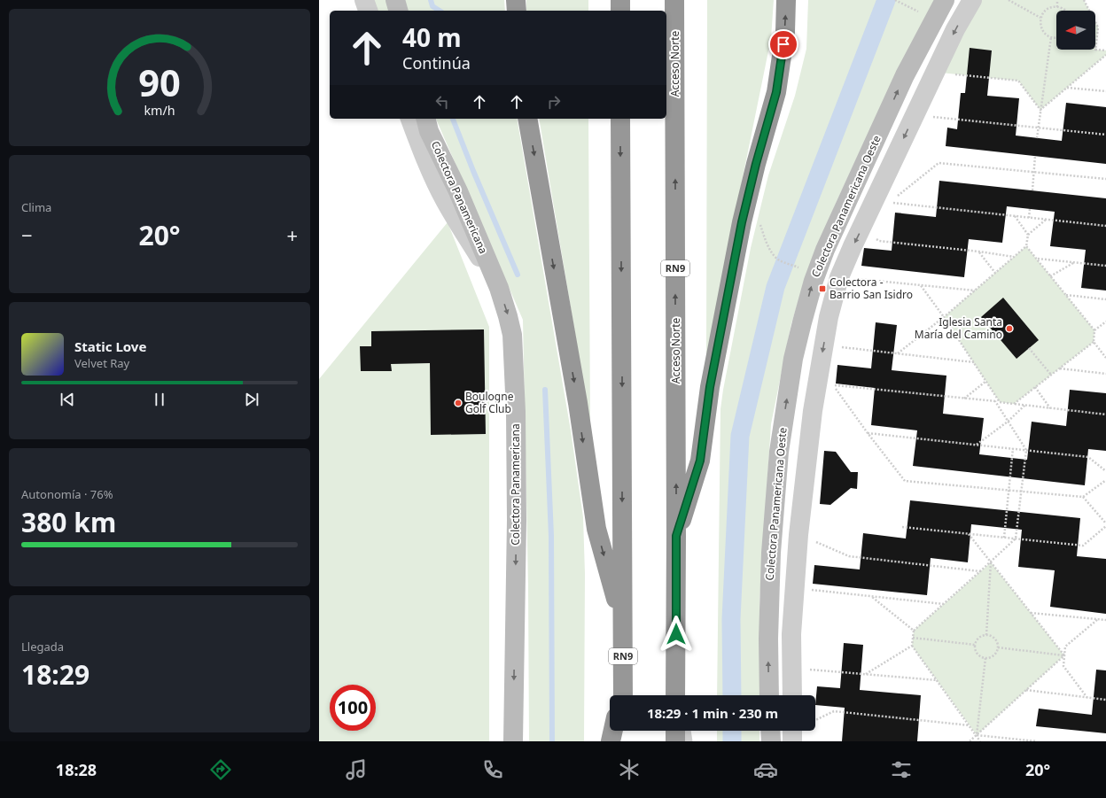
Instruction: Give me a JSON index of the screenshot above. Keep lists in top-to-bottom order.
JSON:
{
  "streets": {
    "highway": ["Acceso Norte", "RN9"],
    "street": ["Colectora Panamericana", "Colectora Panamericana Oeste"]
  },
  "one_way": ["Colectora Panamericana"],
  "places": {
    "transit": ["Colectora - Barrio San Isidro"],
    "other": ["Iglesia Santa María del Camino", "Boulogne Golf Club"]
  },
  "north": "left",
  "page": {
    "turn": ["40 m", "Continúa"],
    "tile": [
      "Clima",
      ["Autonomía · 76%", "380 km"],
      ["Llegada", "18:29"]
    ],
    "heat": ["−", "20°", "+"],
    "song": ["Static Love", "Velvet Ray"],
    "limit": "100",
    "trip": "18:29 · 1 min · 230 m",
    "tabs": ["18:28", "20°"],
    "gauge": ["90", "km/h"]
  }
}
